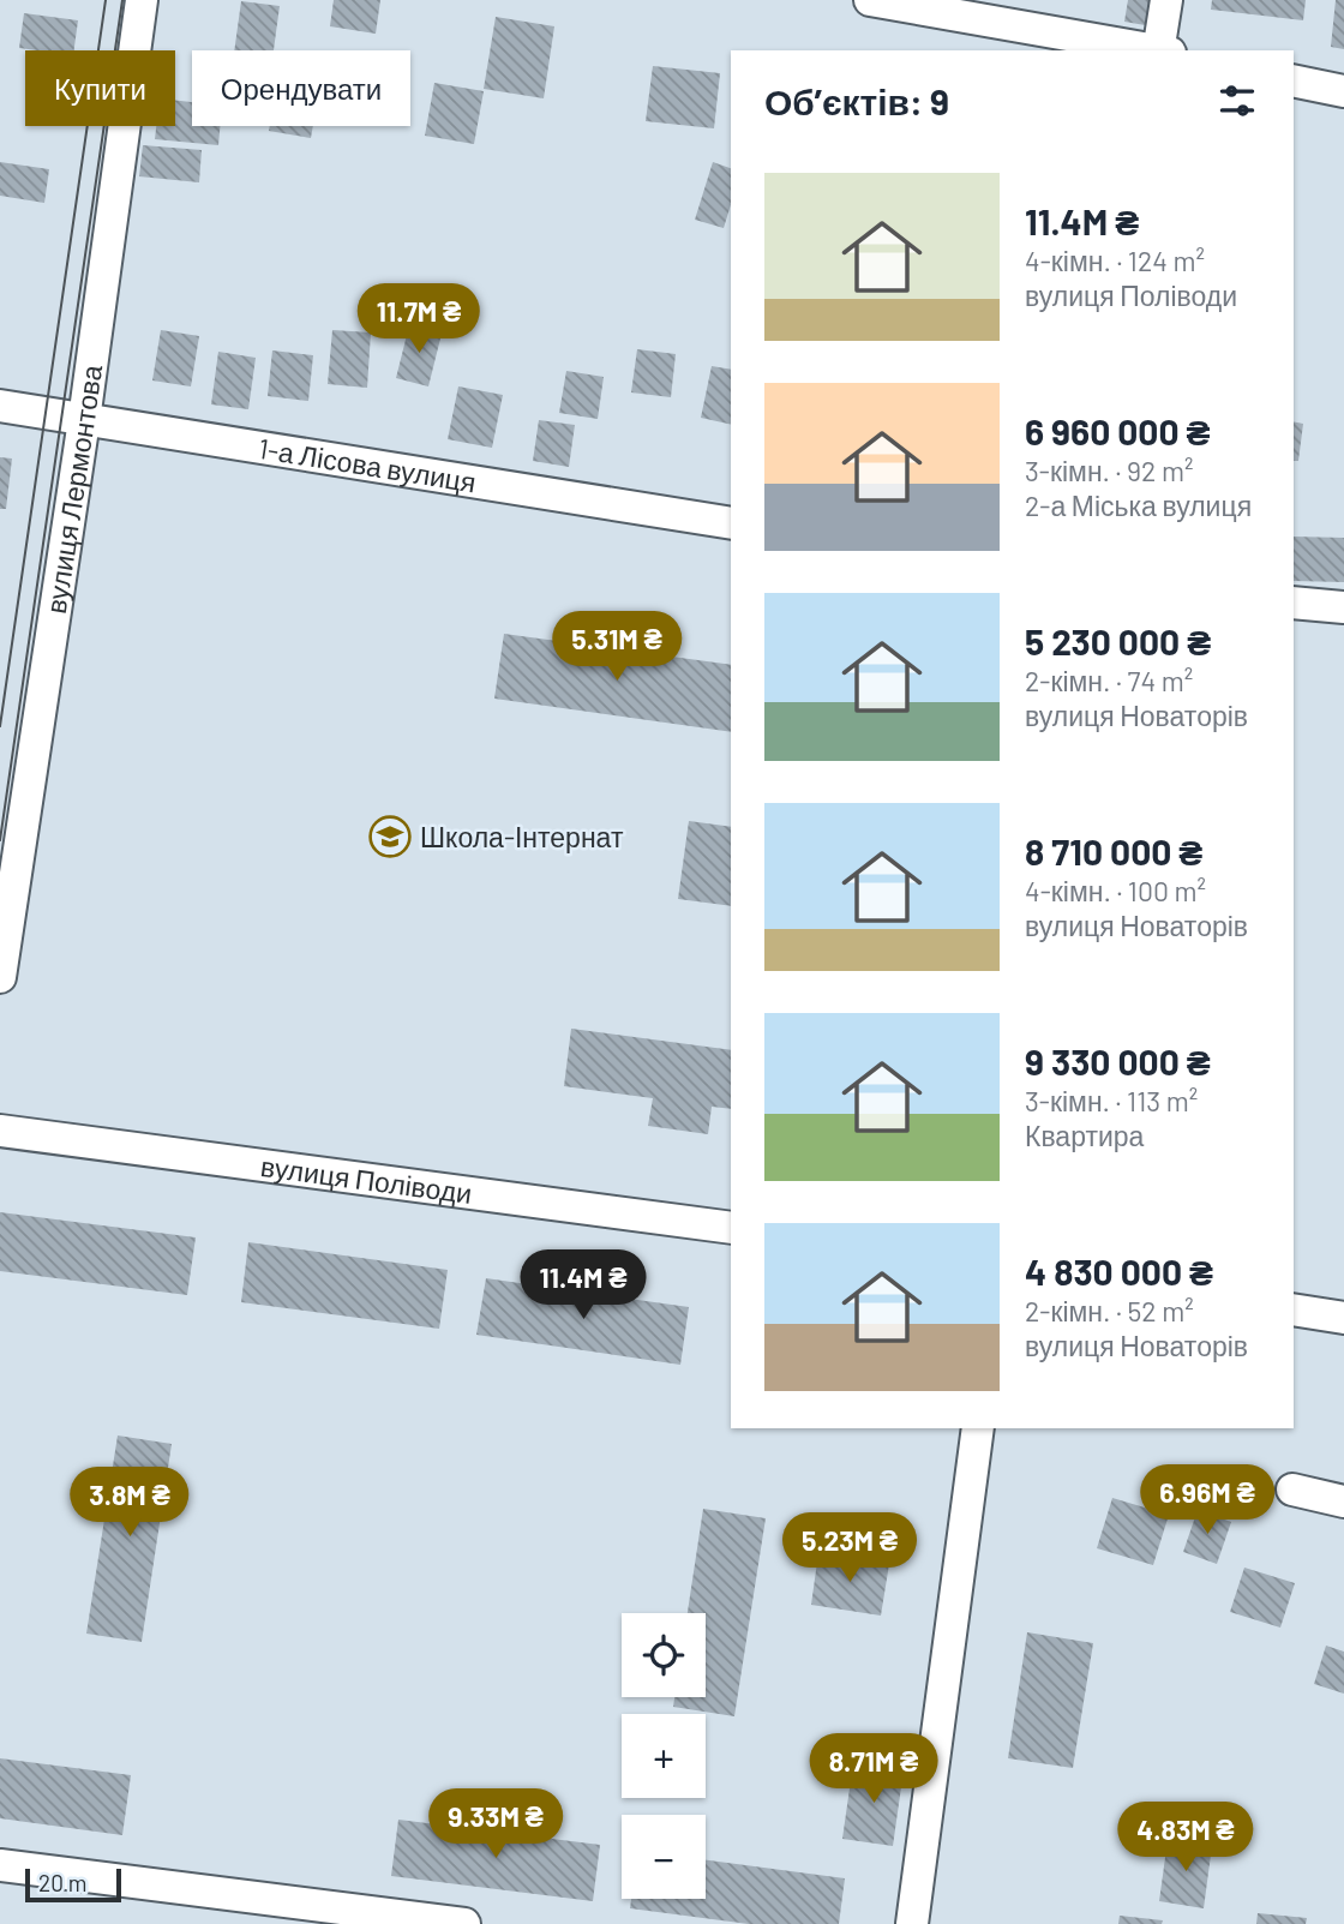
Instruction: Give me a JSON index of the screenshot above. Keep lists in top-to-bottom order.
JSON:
{
  "streets": {
    "street": ["1-а Лісова вулиця", "вулиця Лермонтова", "вулиця Поліводи"]
  },
  "crossings": [
    ["1-а Лісова вулиця", "вулиця Лермонтова"]
  ],
  "places": {
    "school or university": ["Школа-Інтернат"]
  },
  "scale_bar": "20 m",
  "page": {
    "chip": ["Купити", "Орендувати"],
    "heading": "Об’єктів: 9",
    "list": [
      {
        "name": "11.4M ₴",
        "note": "4-кімн. · 124 m² · вулиця Поліводи"
      },
      {
        "name": "6 960 000 ₴",
        "note": "3-кімн. · 92 m² · 2-а Міська вулиця"
      },
      {
        "name": "5 230 000 ₴",
        "note": "2-кімн. · 74 m² · вулиця Новаторів"
      },
      {
        "name": "8 710 000 ₴",
        "note": "4-кімн. · 100 m² · вулиця Новаторів"
      },
      {
        "name": "9 330 000 ₴",
        "note": "3-кімн. · 113 m² · Квартира"
      },
      {
        "name": "4 830 000 ₴",
        "note": "2-кімн. · 52 m² · вулиця Новаторів"
      }
    ],
    "price": [
      "11.7M ₴",
      "5.31M ₴",
      "11.4M ₴",
      "6.96M ₴",
      "3.8M ₴",
      "5.23M ₴",
      "8.71M ₴",
      "9.33M ₴",
      "4.83M ₴"
    ],
    "map_buttons": ["+", "−"],
    "scale": "20 m"
  }
}
